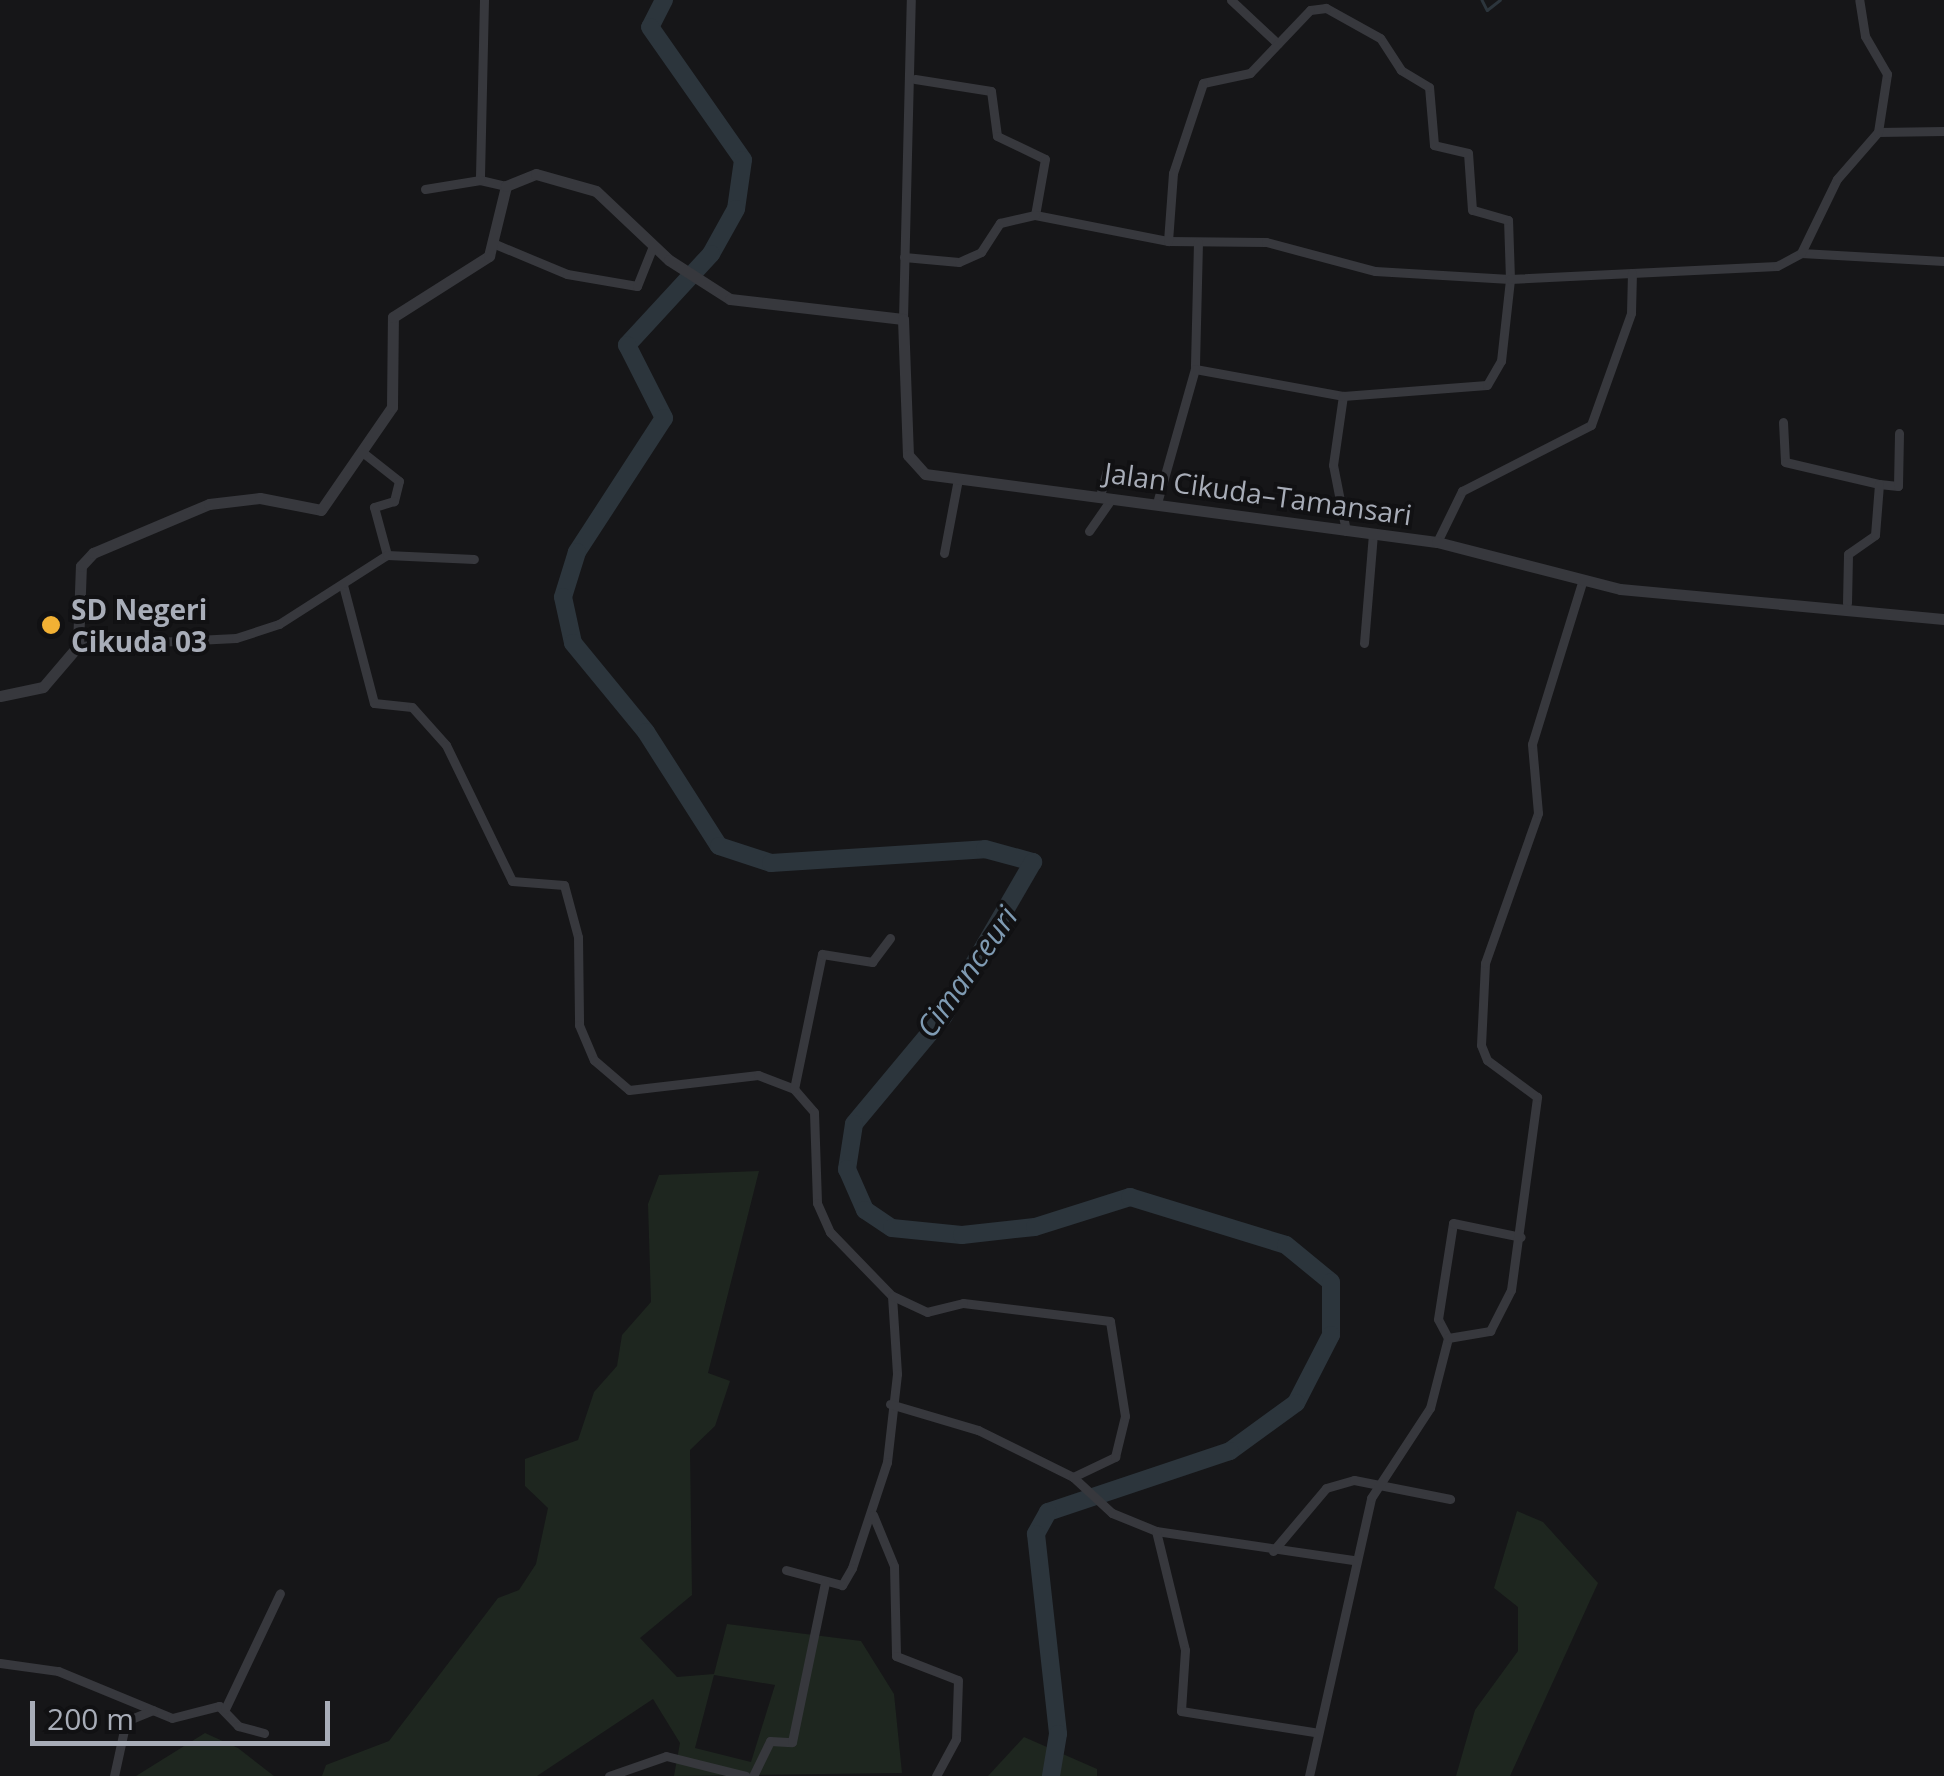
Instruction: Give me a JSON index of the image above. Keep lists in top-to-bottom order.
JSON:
{
  "streets": {
    "street": ["Jalan Cikuda–Tamansari"]
  },
  "water": ["Cimanceuri"],
  "places": ["SD Negeri Cikuda 03"],
  "scale_bar": "200 m"
}
